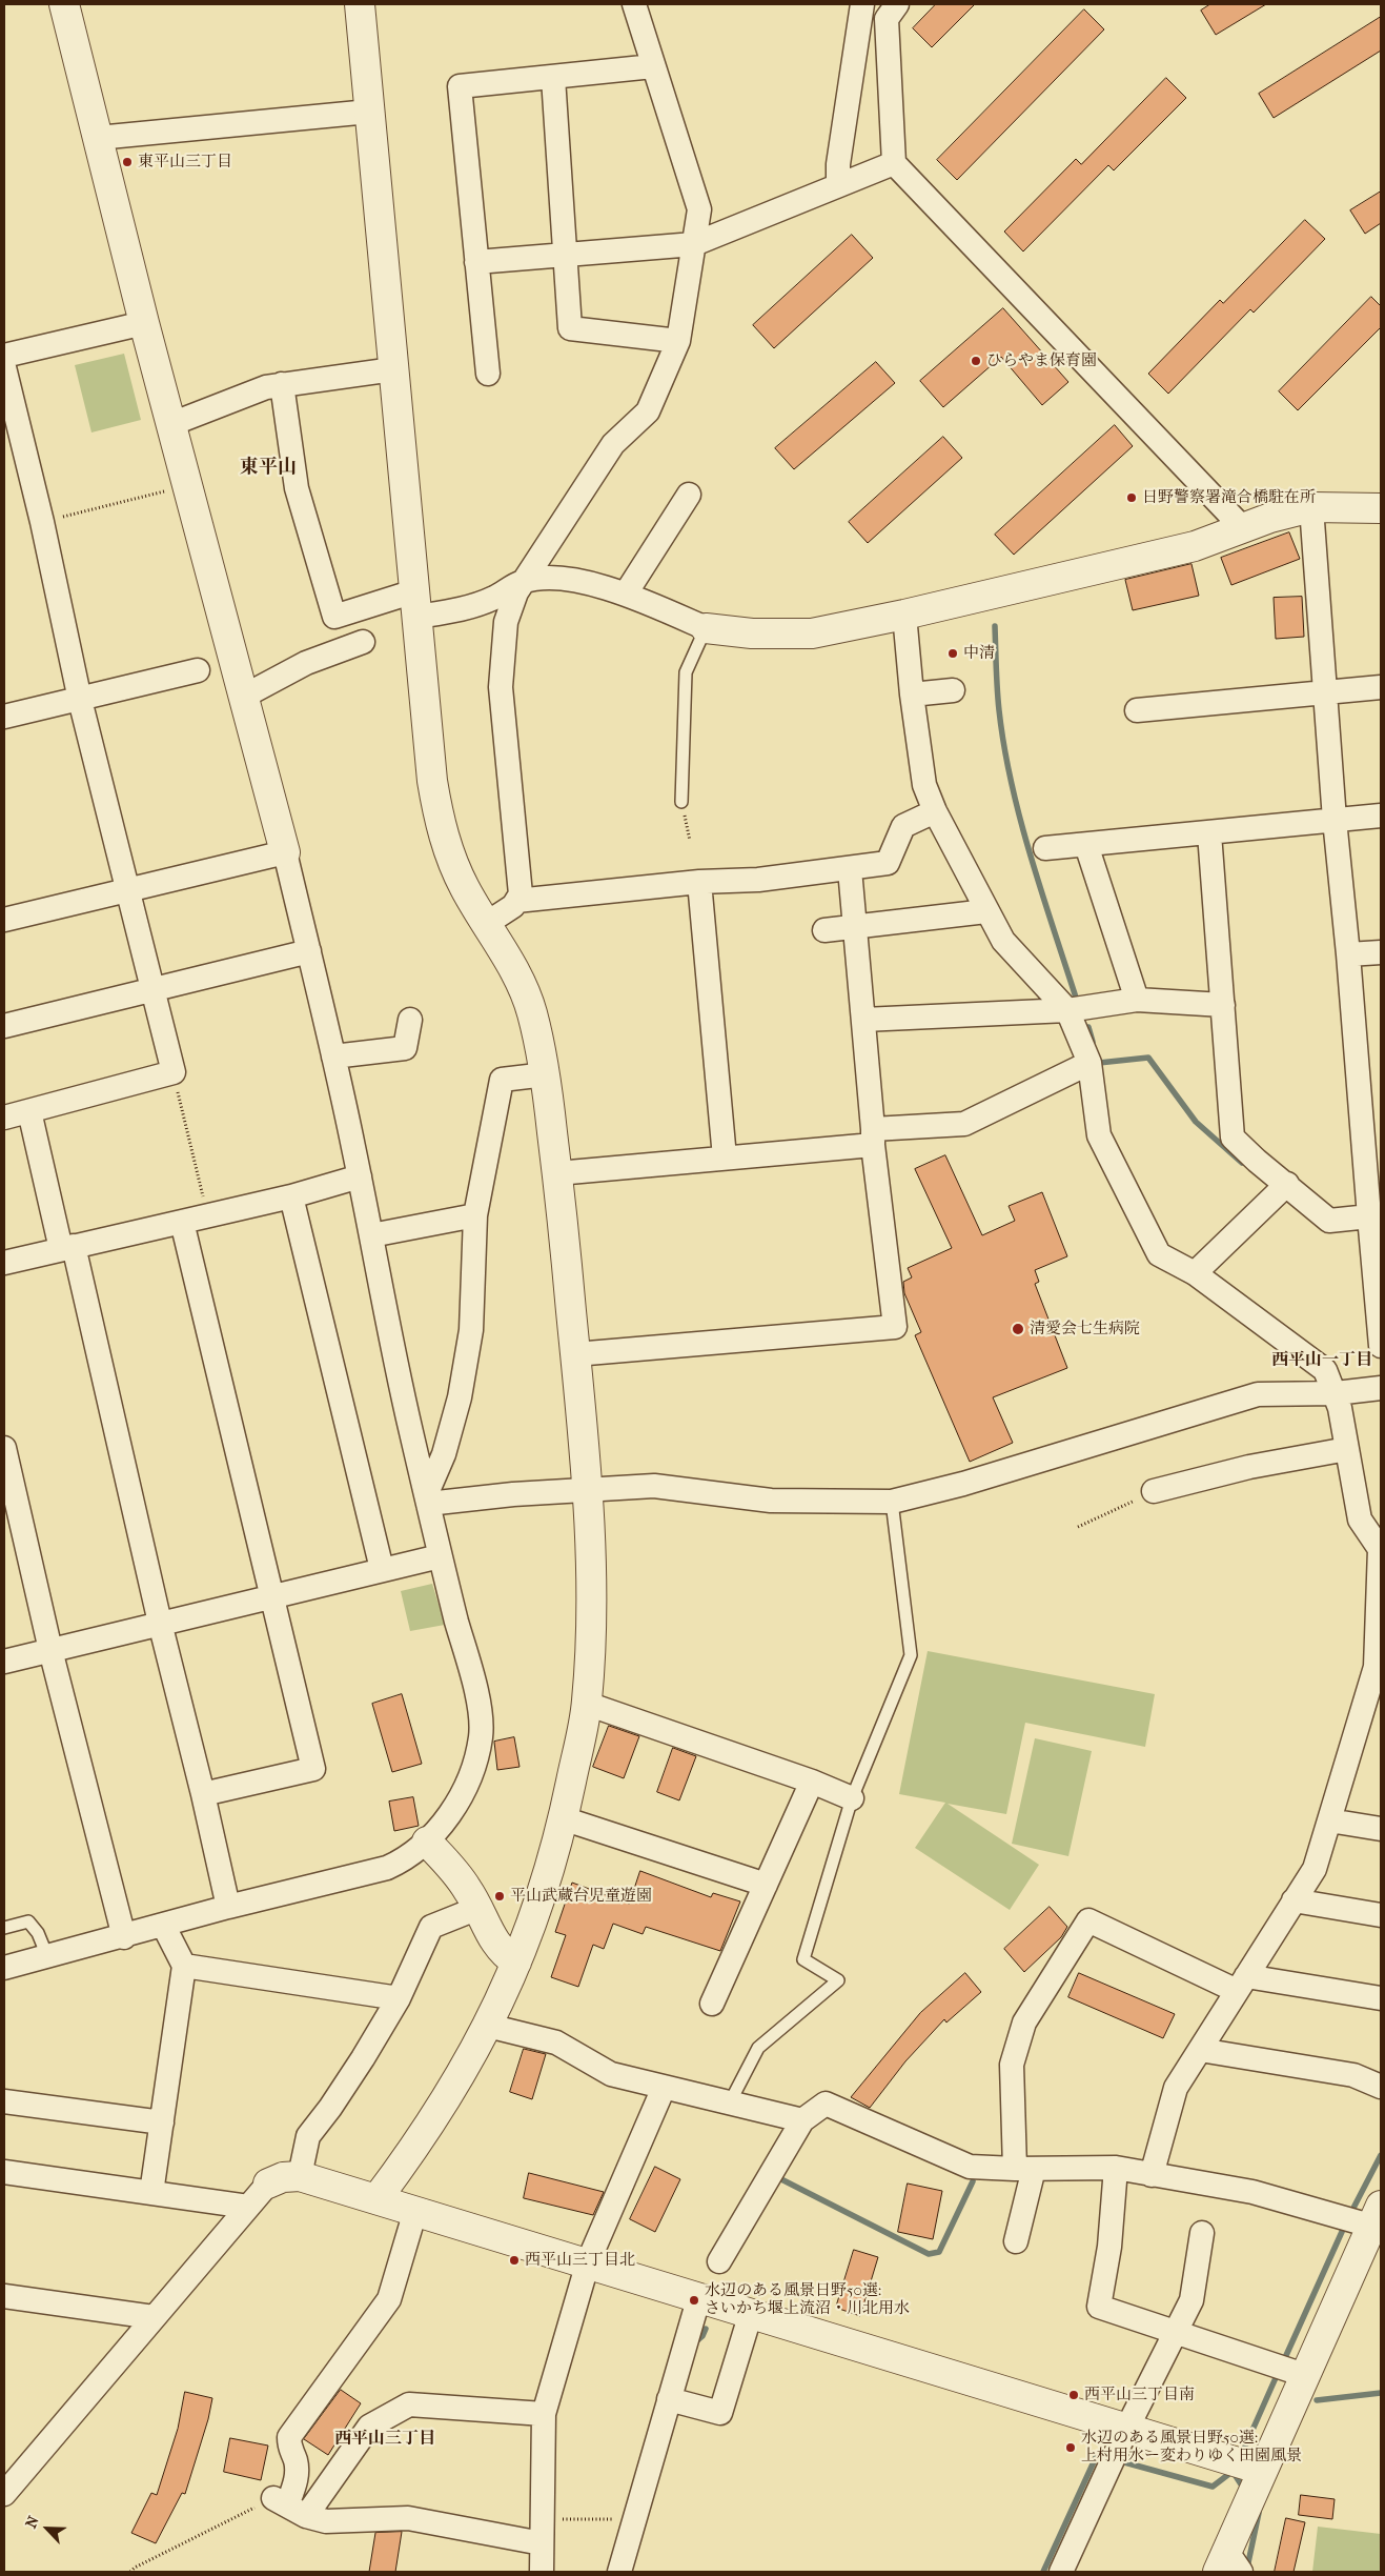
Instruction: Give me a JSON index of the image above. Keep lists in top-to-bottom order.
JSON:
{
  "districts": ["東平山", "西平山一丁目", "西平山三丁目"],
  "places": [
    "東平山三丁目",
    "ひらやま保育園",
    "日野警察署滝合橋駐在所",
    "中清",
    "清愛会七生病院",
    "平山武蔵台児童遊園",
    "西平山三丁目北",
    "水辺のある風景日野50選: さいかち堰上流沼・川北用水",
    "西平山三丁目南",
    "水辺のある風景日野50選: 上村用水ー変わりゆく田園風景"
  ],
  "north": "top left"
}
